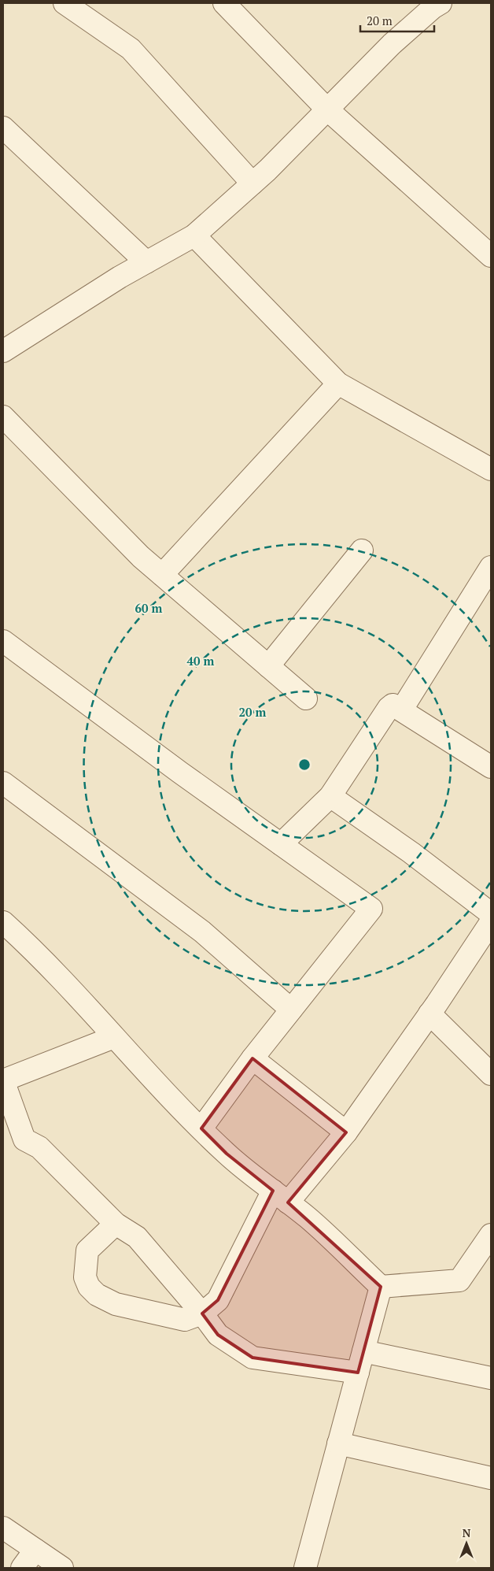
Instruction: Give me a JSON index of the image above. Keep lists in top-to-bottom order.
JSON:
{
  "scale_bar": "20 m",
  "north": "top",
  "rings": ["60 m", "40 m", "20 m"]
}
